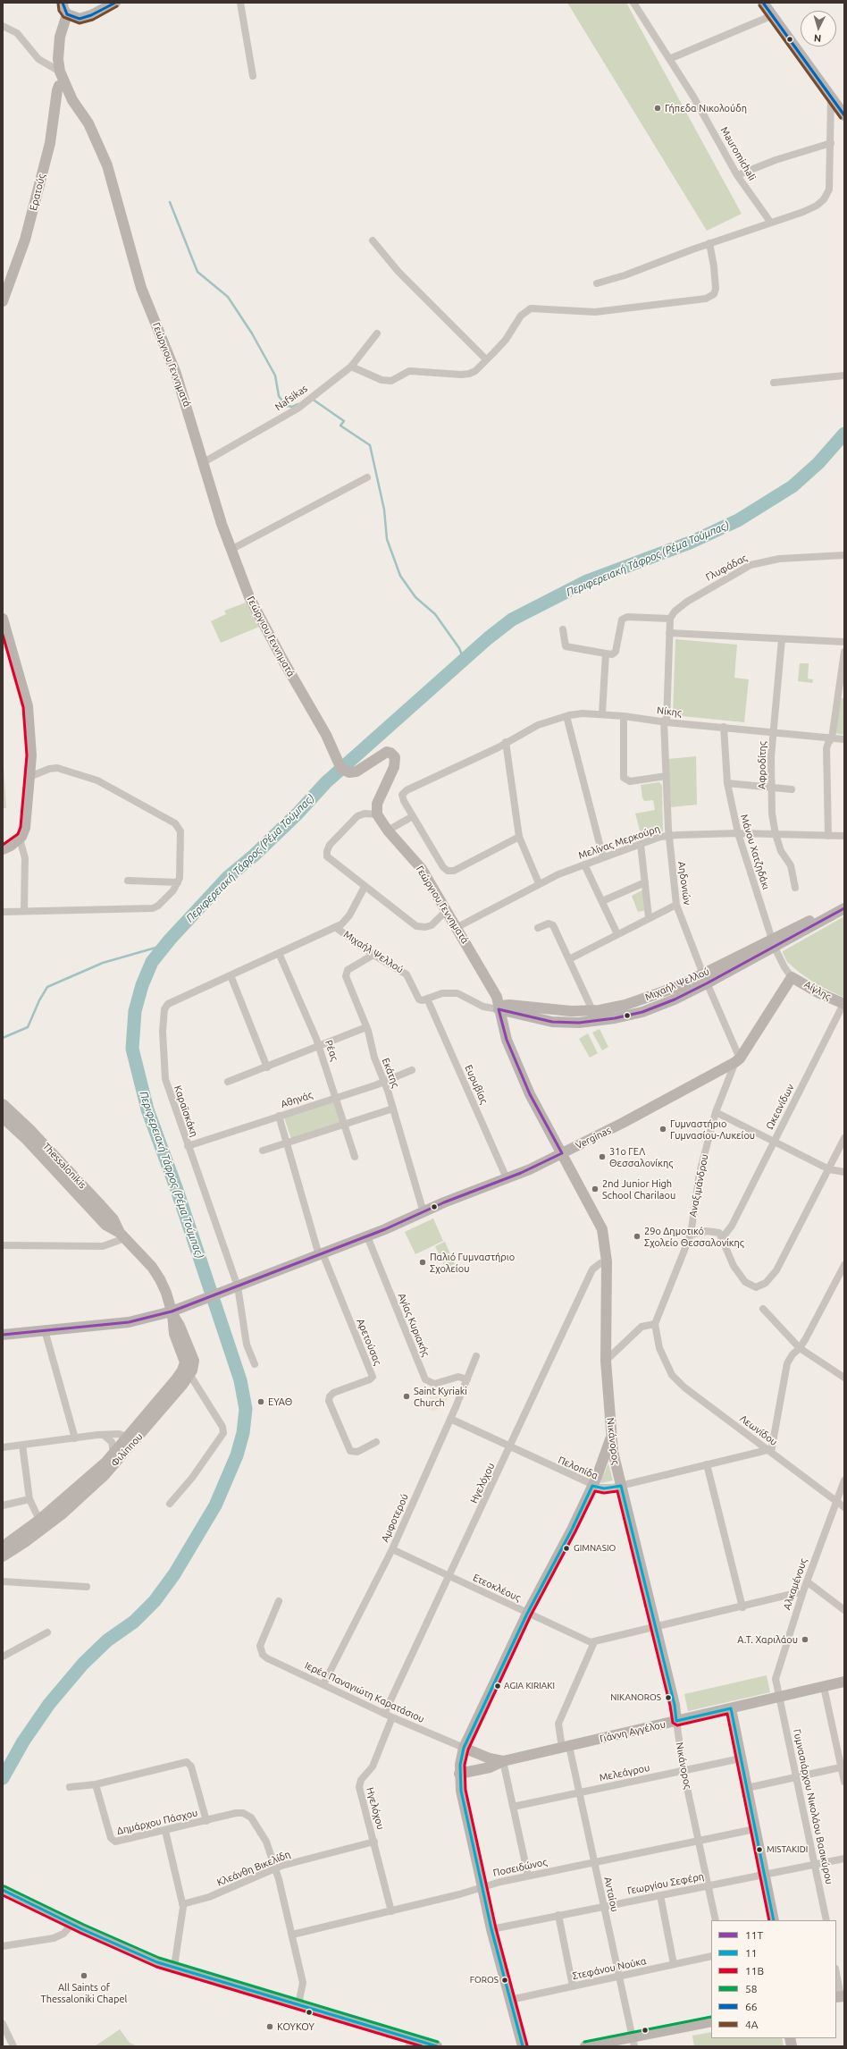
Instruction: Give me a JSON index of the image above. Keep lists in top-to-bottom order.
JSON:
{
  "streets": {
    "street": [
      "Mauromichali",
      "Ερατούς",
      "Γεώργιου Γεννηματά",
      "Nafsikas",
      "Γλυφάδας",
      "Νίκης",
      "Αφροδίτης",
      "Μελίνας Μερκούρη",
      "Μάνου Χατζηδάκι",
      "Αηδονιών",
      "Μιχαήλ Ψελλού",
      "Αίγλης",
      "Ρέας",
      "Εκάτης",
      "Ευρυβίας",
      "Αθηνάς",
      "Ωκεανίδων",
      "Καραϊσκάκη",
      "Verginas",
      "Thessalonikis",
      "Αναξιμάνδρου",
      "Αγίας Κυριακής",
      "Αρετούσας",
      "Λεωνίδου",
      "Νικάνορος",
      "Φιλίππου",
      "Πελοπίδα",
      "Ηγελόχου",
      "Αμφοτερού",
      "Αλκαμένους",
      "Ετεοκλέους",
      "Ιερέα Παναγιώτη Καρατάσιου",
      "Γιάννη Αγγέλου",
      "Μελεάγρου",
      "Γυμνασιάρχου Νικολάου Βασικύρου",
      "Δημάρχου Πάσχου",
      "Ποσειδώνος",
      "Κλεάνθη Βικελίδη",
      "Γεωργίου Σεφέρη",
      "Ανταίου",
      "Στεφάνου Νούκα"
    ]
  },
  "crossings": [
    ["Ερατούς", "Γεώργιου Γεννηματά"],
    ["Γεώργιου Γεννηματά", "Nafsikas"],
    ["Γεώργιου Γεννηματά", "Μελίνας Μερκούρη"],
    ["Γεώργιου Γεννηματά", "Μιχαήλ Ψελλού"],
    ["Γεώργιου Γεννηματά", "Verginas"],
    ["Γεώργιου Γεννηματά", "Νικάνορος"],
    ["Γλυφάδας", "Αηδονιών"],
    ["Νίκης", "Αφροδίτης"],
    ["Νίκης", "Μάνου Χατζηδάκι"],
    ["Νίκης", "Αηδονιών"],
    ["Αφροδίτης", "Μελίνας Μερκούρη"],
    ["Μελίνας Μερκούρη", "Μάνου Χατζηδάκι"],
    ["Μελίνας Μερκούρη", "Αηδονιών"],
    ["Μάνου Χατζηδάκι", "Μιχαήλ Ψελλού"],
    ["Μάνου Χατζηδάκι", "Αίγλης"],
    ["Μάνου Χατζηδάκι", "Αναξιμάνδρου"],
    ["Αηδονιών", "Μιχαήλ Ψελλού"],
    ["Αηδονιών", "Verginas"],
    ["Αηδονιών", "Αναξιμάνδρου"],
    ["Μιχαήλ Ψελλού", "Εκάτης"],
    ["Μιχαήλ Ψελλού", "Ευρυβίας"],
    ["Μιχαήλ Ψελλού", "Καραϊσκάκη"],
    ["Αίγλης", "Ωκεανίδων"],
    ["Αίγλης", "Αναξιμάνδρου"],
    ["Ρέας", "Αθηνάς"],
    ["Ρέας", "Καραϊσκάκη"],
    ["Εκάτης", "Αθηνάς"],
    ["Εκάτης", "Verginas"],
    ["Ευρυβίας", "Verginas"],
    ["Αθηνάς", "Καραϊσκάκη"],
    ["Καραϊσκάκη", "Verginas"],
    ["Verginas", "Thessalonikis"],
    ["Verginas", "Αναξιμάνδρου"],
    ["Verginas", "Αγίας Κυριακής"],
    ["Verginas", "Αρετούσας"],
    ["Verginas", "Νικάνορος"],
    ["Verginas", "Φιλίππου"],
    ["Thessalonikis", "Φιλίππου"],
    ["Αναξιμάνδρου", "Λεωνίδου"],
    ["Αγίας Κυριακής", "Αμφοτερού"],
    ["Λεωνίδου", "Πελοπίδα"],
    ["Λεωνίδου", "Αλκαμένους"],
    ["Νικάνορος", "Πελοπίδα"],
    ["Νικάνορος", "Γιάννη Αγγέλου"],
    ["Νικάνορος", "Μελεάγρου"],
    ["Νικάνορος", "Ποσειδώνος"],
    ["Νικάνορος", "Γεωργίου Σεφέρη"],
    ["Πελοπίδα", "Ηγελόχου"],
    ["Πελοπίδα", "Αμφοτερού"],
    ["Ηγελόχου", "Ετεοκλέους"],
    ["Ηγελόχου", "Ιερέα Παναγιώτη Καρατάσιου"],
    ["Ηγελόχου", "Ποσειδώνος"],
    ["Ηγελόχου", "Κλεάνθη Βικελίδη"],
    ["Αμφοτερού", "Ετεοκλέους"],
    ["Αμφοτερού", "Ιερέα Παναγιώτη Καρατάσιου"],
    ["Αλκαμένους", "Γιάννη Αγγέλου"],
    ["Αλκαμένους", "Γυμνασιάρχου Νικολάου Βασικύρου"],
    ["Ετεοκλέους", "Ανταίου"],
    ["Ιερέα Παναγιώτη Καρατάσιου", "Γιάννη Αγγέλου"],
    ["Γιάννη Αγγέλου", "Γυμνασιάρχου Νικολάου Βασικύρου"],
    ["Γιάννη Αγγέλου", "Ανταίου"],
    ["Μελεάγρου", "Ανταίου"],
    ["Γυμνασιάρχου Νικολάου Βασικύρου", "Γεωργίου Σεφέρη"],
    ["Δημάρχου Πάσχου", "Κλεάνθη Βικελίδη"],
    ["Ποσειδώνος", "Ανταίου"],
    ["Γεωργίου Σεφέρη", "Ανταίου"],
    ["Ανταίου", "Στεφάνου Νούκα"]
  ],
  "water": ["Περιφερειακή Τάφρος (Ρέμα Τούμπας)"],
  "places": [
    "Γήπεδα Νικολούδη",
    "Γυμναστήριο Γυμνασίου-Λυκείου",
    "31ο ΓΕΛ Θεσσαλονίκης",
    "2nd Junior High School Charilaou",
    "29ο Δημοτικό Σχολείο Θεσσαλονίκης",
    "Παλιό Γυμναστήριο Σχολείου",
    "Saint Kyriaki Church",
    "ΕΥΑΘ",
    "GIMNASIO",
    "Α.Τ. Χαριλάου",
    "AGIA KIRIAKI",
    "NIKANOROS",
    "MISTAKIDI",
    "All Saints of Thessaloniki Chapel",
    "FOROS",
    "ΚΟΥΚΟΥ"
  ],
  "lines": [
    "transit line 66",
    "transit line 4Α",
    "transit line 11Β",
    "transit line 11Τ",
    "transit line 11",
    "transit line 58"
  ],
  "legend": [
    "11Τ",
    "11",
    "11Β",
    "58",
    "66",
    "4Α"
  ],
  "north": "bottom"
}
